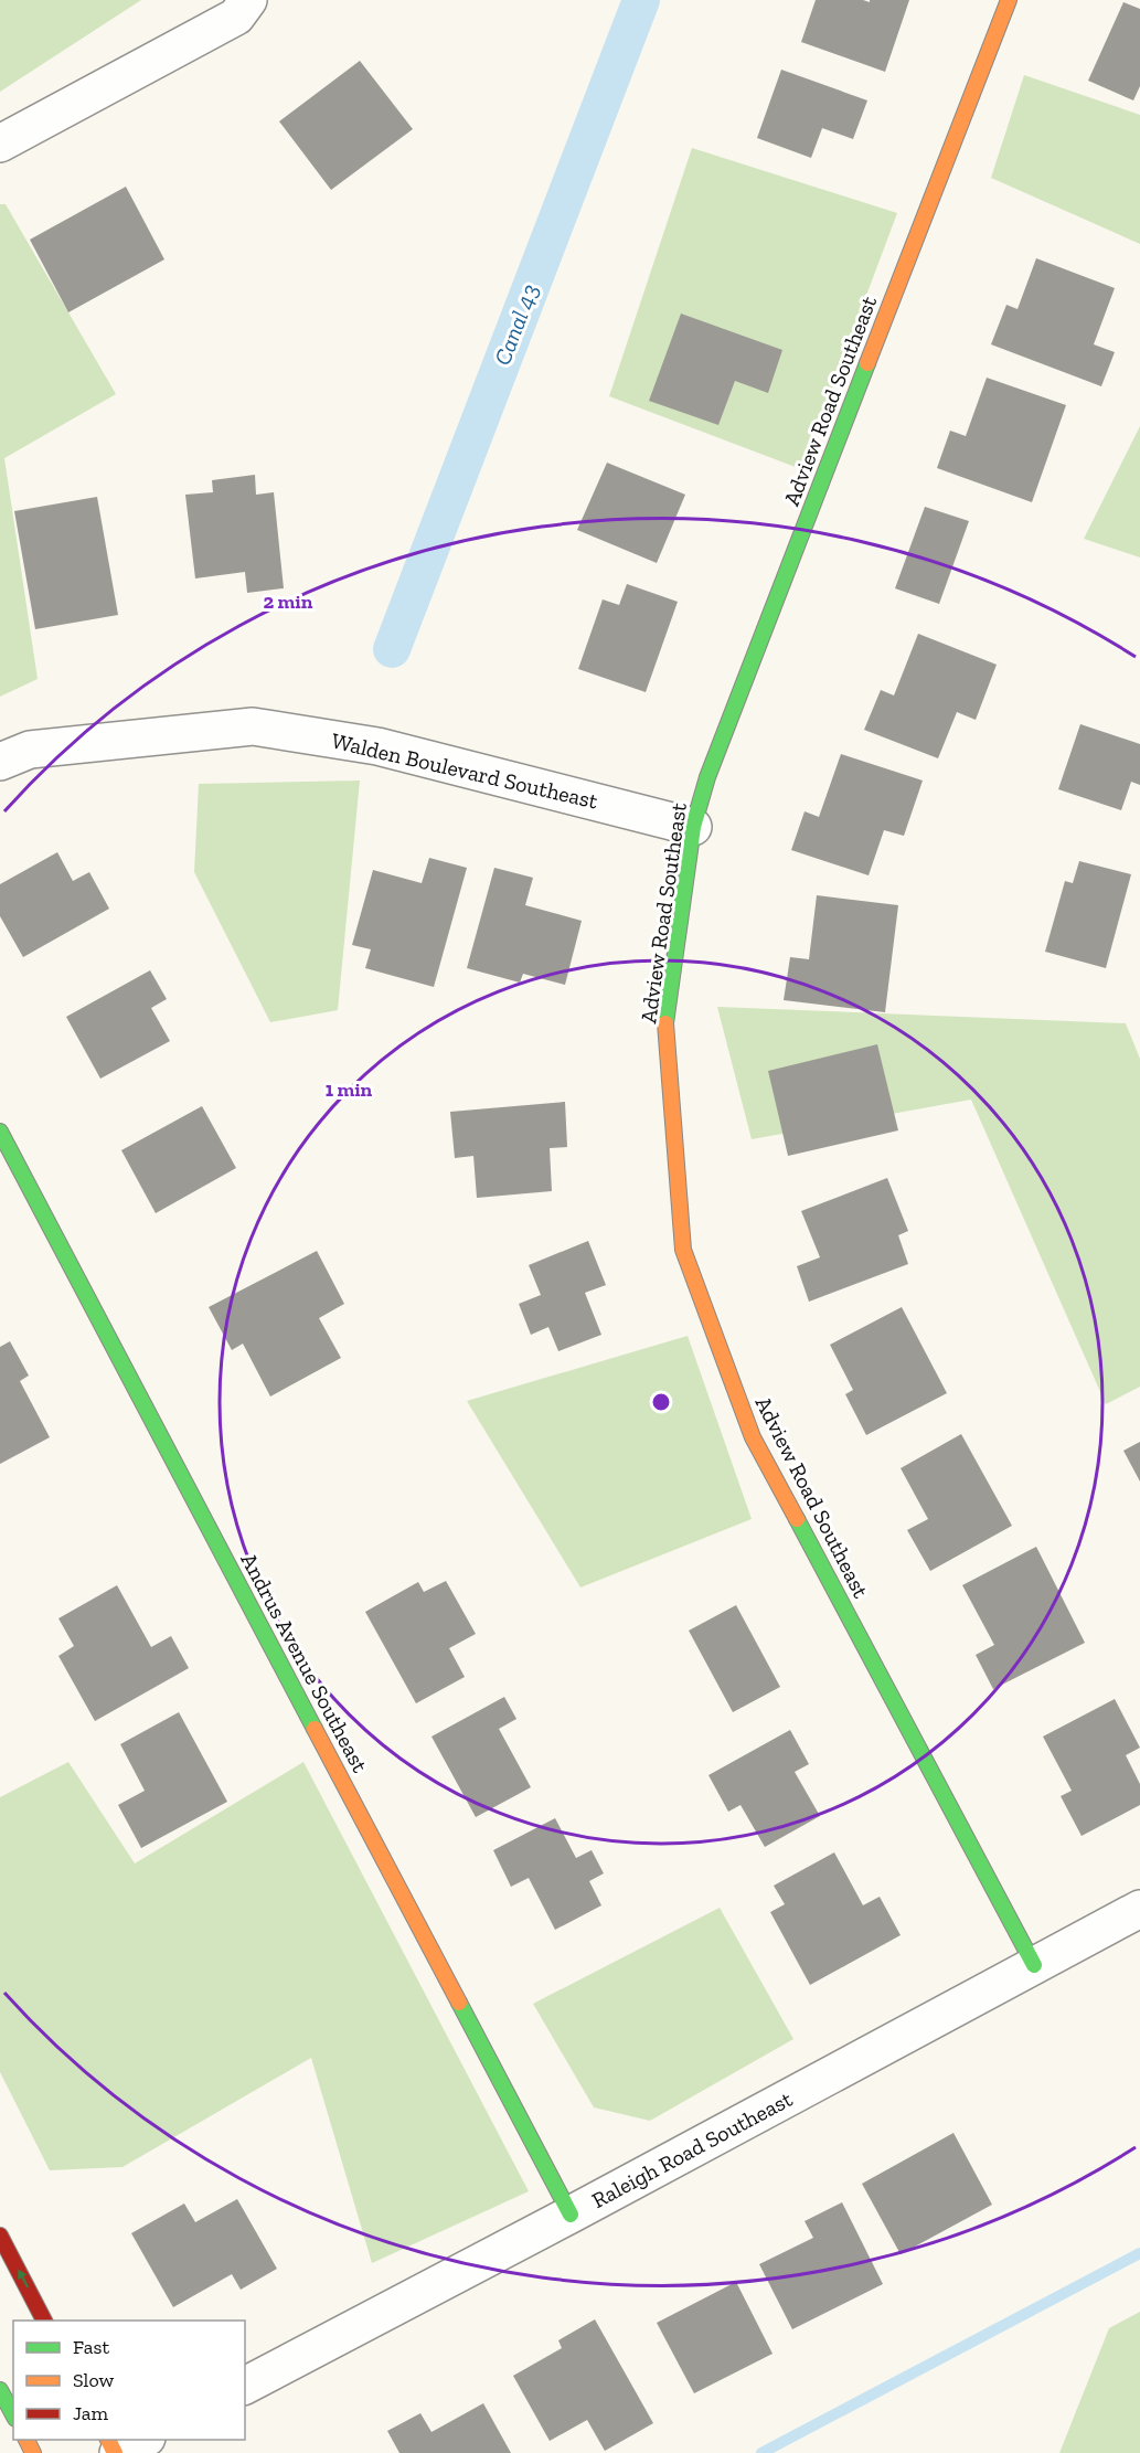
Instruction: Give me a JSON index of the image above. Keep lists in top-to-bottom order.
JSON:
{
  "streets": {
    "street": [
      "Adview Road Southeast",
      "Walden Boulevard Southeast",
      "Andrus Avenue Southeast",
      "Raleigh Road Southeast"
    ]
  },
  "crossings": [
    ["Adview Road Southeast", "Walden Boulevard Southeast"],
    ["Adview Road Southeast", "Raleigh Road Southeast"],
    ["Andrus Avenue Southeast", "Raleigh Road Southeast"]
  ],
  "water": ["Canal 43"],
  "legend": ["Fast", "Slow", "Jam"],
  "rings": ["2 min", "1 min"]
}
